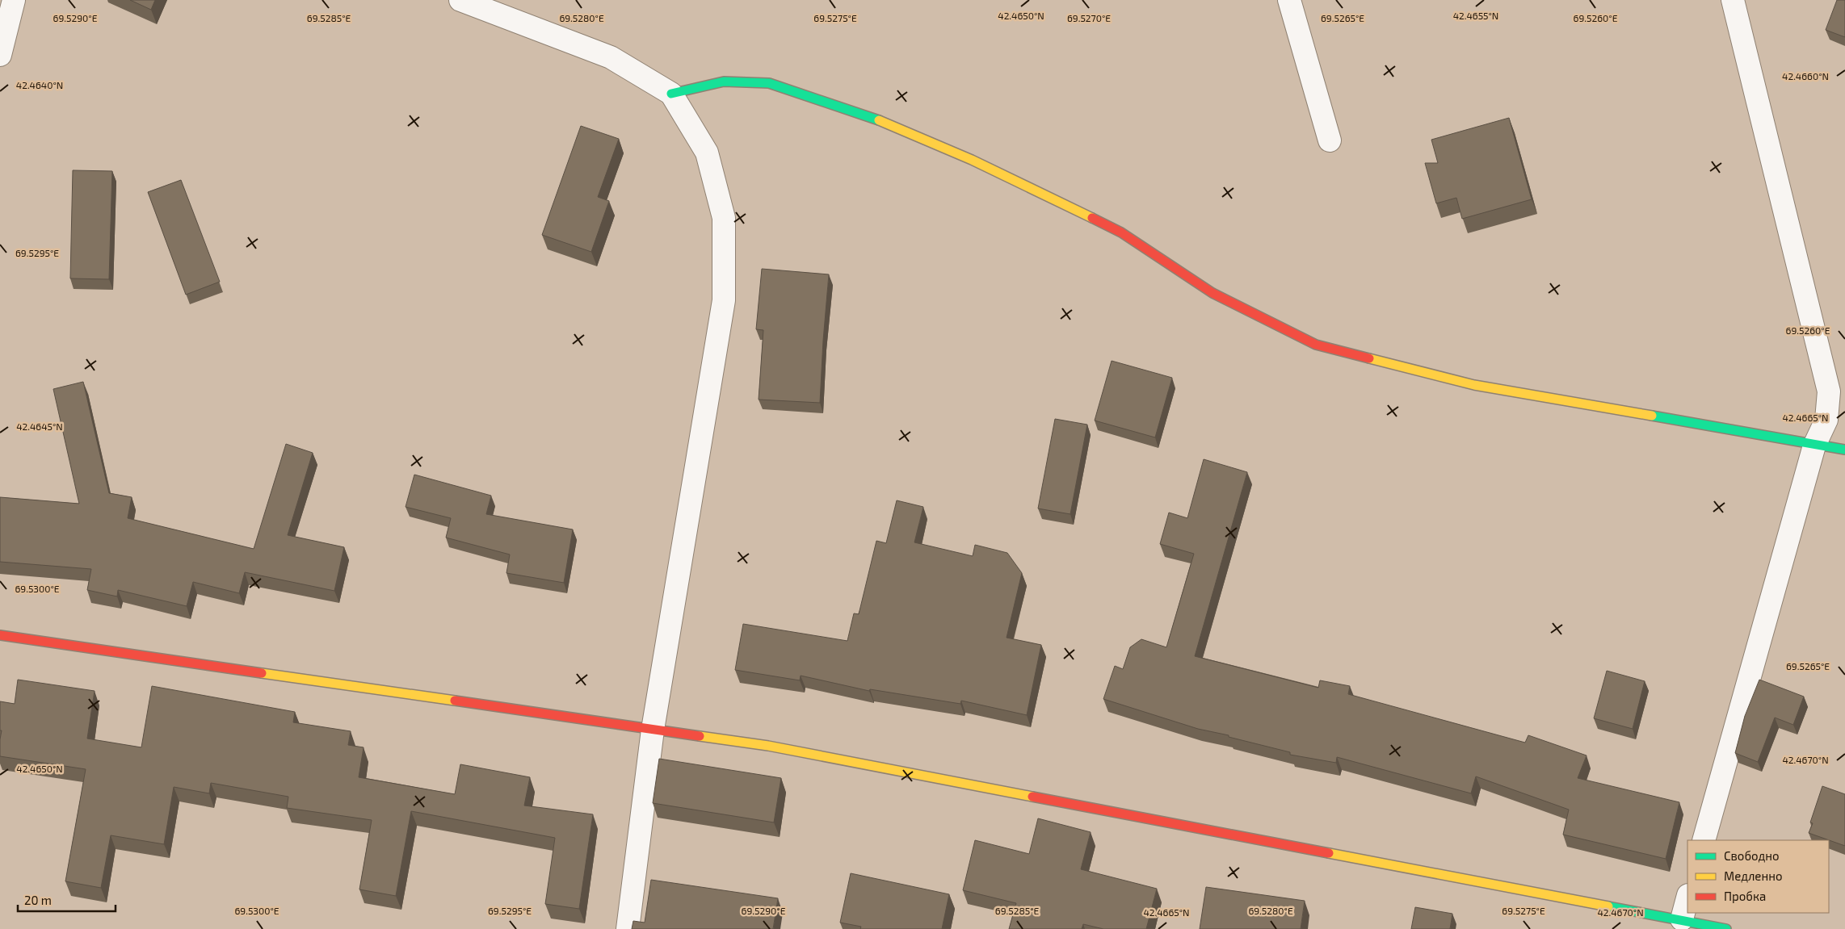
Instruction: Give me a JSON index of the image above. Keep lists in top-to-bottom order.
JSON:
{
  "legend": ["Свободно", "Медленно", "Пробка"],
  "scale_bar": "20 m",
  "coordinates": [
    "42.4650°N",
    "42.4655°N",
    "69.5290°E",
    "69.5285°E",
    "69.5280°E",
    "69.5275°E",
    "69.5270°E",
    "69.5265°E",
    "69.5260°E",
    "42.4660°N",
    "42.4640°N",
    "69.5295°E",
    "42.4665°N",
    "42.4645°N",
    "69.5300°E",
    "42.4670°N"
  ]
}
